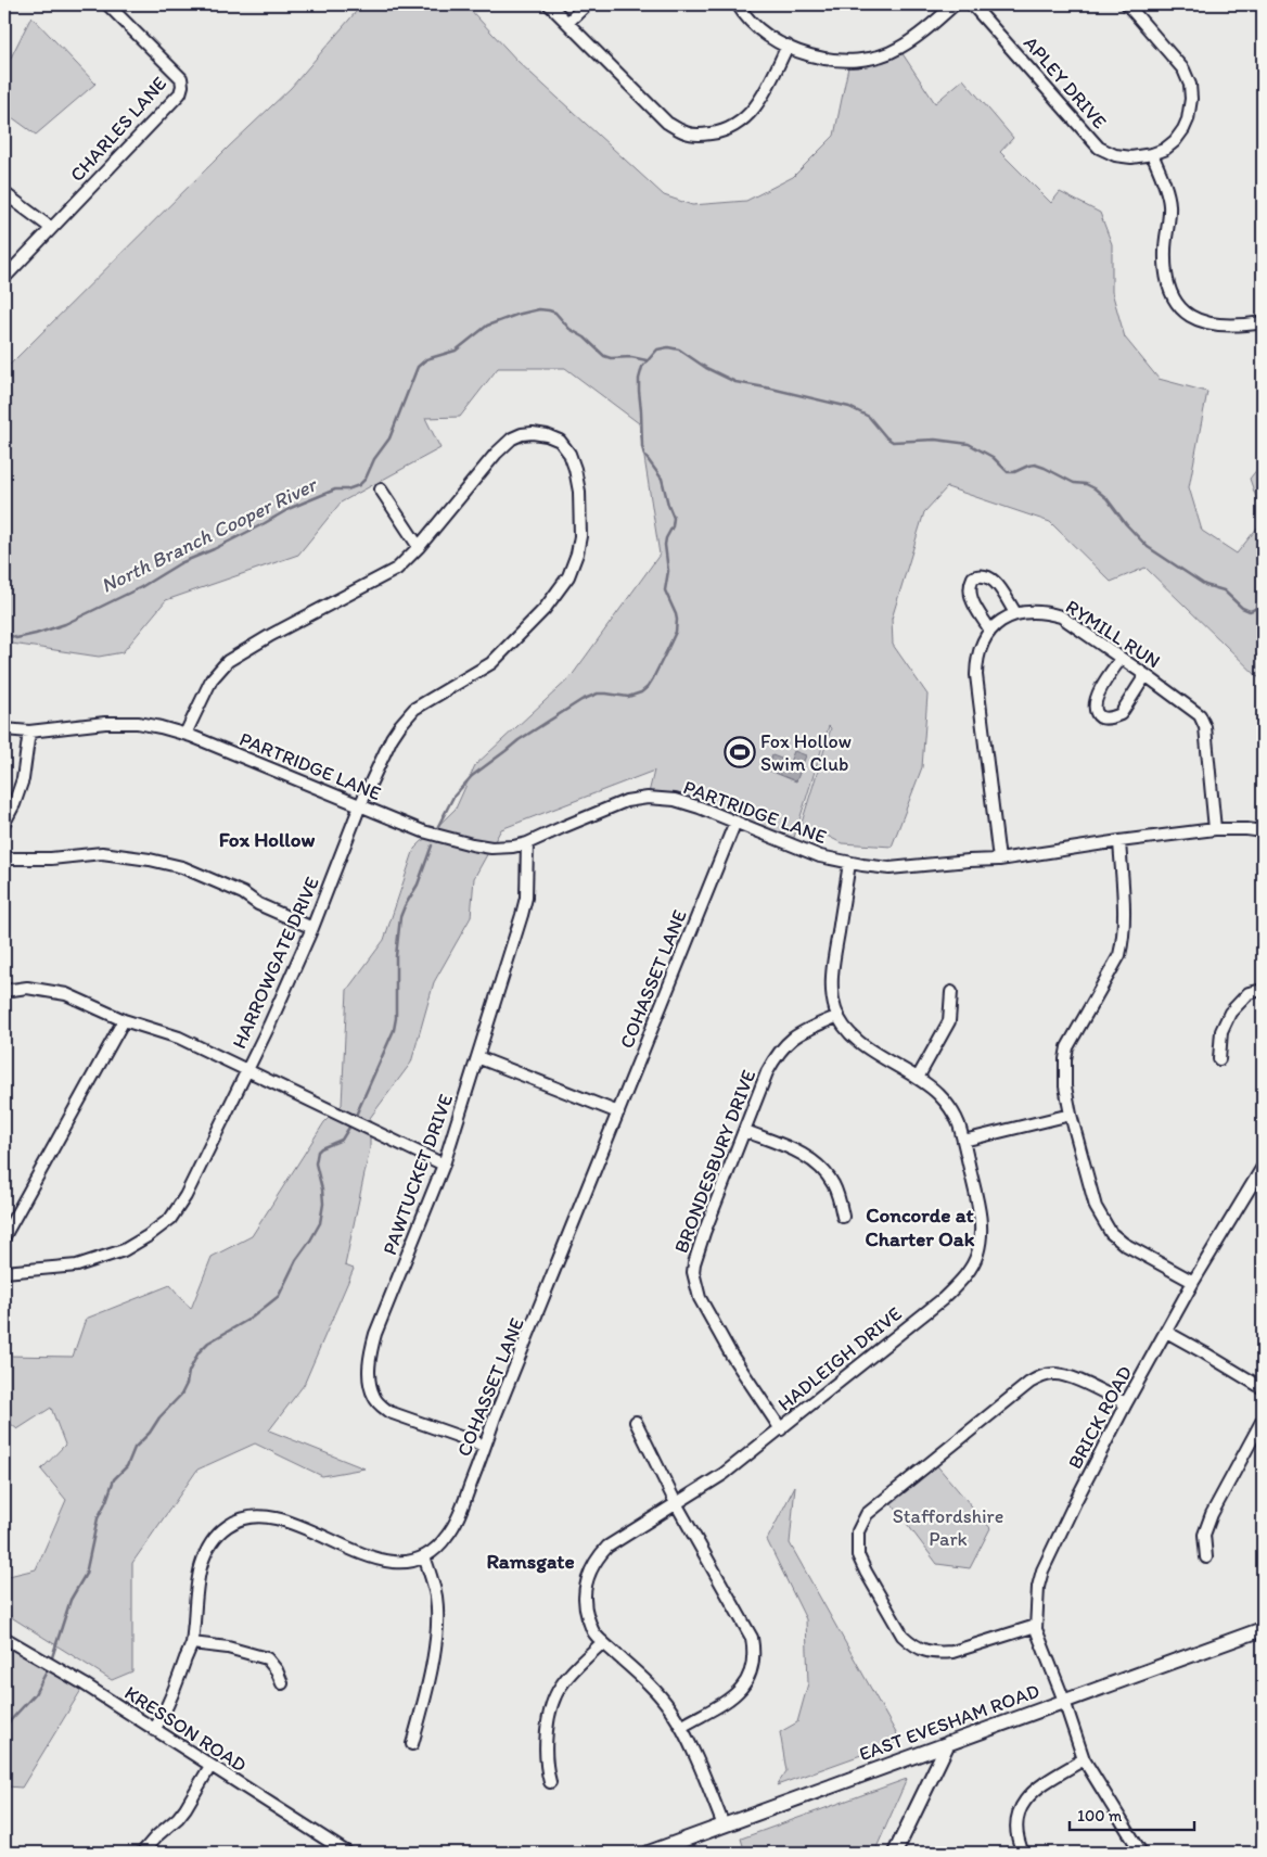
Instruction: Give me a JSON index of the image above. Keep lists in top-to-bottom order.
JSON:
{
  "streets": {
    "main road": ["EAST EVESHAM ROAD"],
    "street": [
      "APLEY DRIVE",
      "CHARLES LANE",
      "RYMILL RUN",
      "PARTRIDGE LANE",
      "HARROWGATE DRIVE",
      "COHASSET LANE",
      "BRONDESBURY DRIVE",
      "PAWTUCKET DRIVE",
      "HADLEIGH DRIVE",
      "BRICK ROAD",
      "KRESSON ROAD"
    ]
  },
  "crossings": [
    ["RYMILL RUN", "PARTRIDGE LANE"],
    ["PARTRIDGE LANE", "HARROWGATE DRIVE"],
    ["PARTRIDGE LANE", "COHASSET LANE"],
    ["PARTRIDGE LANE", "PAWTUCKET DRIVE"],
    ["PARTRIDGE LANE", "HADLEIGH DRIVE"],
    ["COHASSET LANE", "PAWTUCKET DRIVE"],
    ["COHASSET LANE", "KRESSON ROAD"],
    ["BRONDESBURY DRIVE", "HADLEIGH DRIVE"],
    ["HADLEIGH DRIVE", "EAST EVESHAM ROAD"],
    ["BRICK ROAD", "EAST EVESHAM ROAD"]
  ],
  "districts": ["Fox Hollow", "Concorde at Charter Oak", "Ramsgate"],
  "water": ["North Branch Cooper River"],
  "parks": ["Staffordshire Park"],
  "places": {
    "sports": ["Fox Hollow Swim Club"]
  },
  "scale_bar": "100 m"
}
